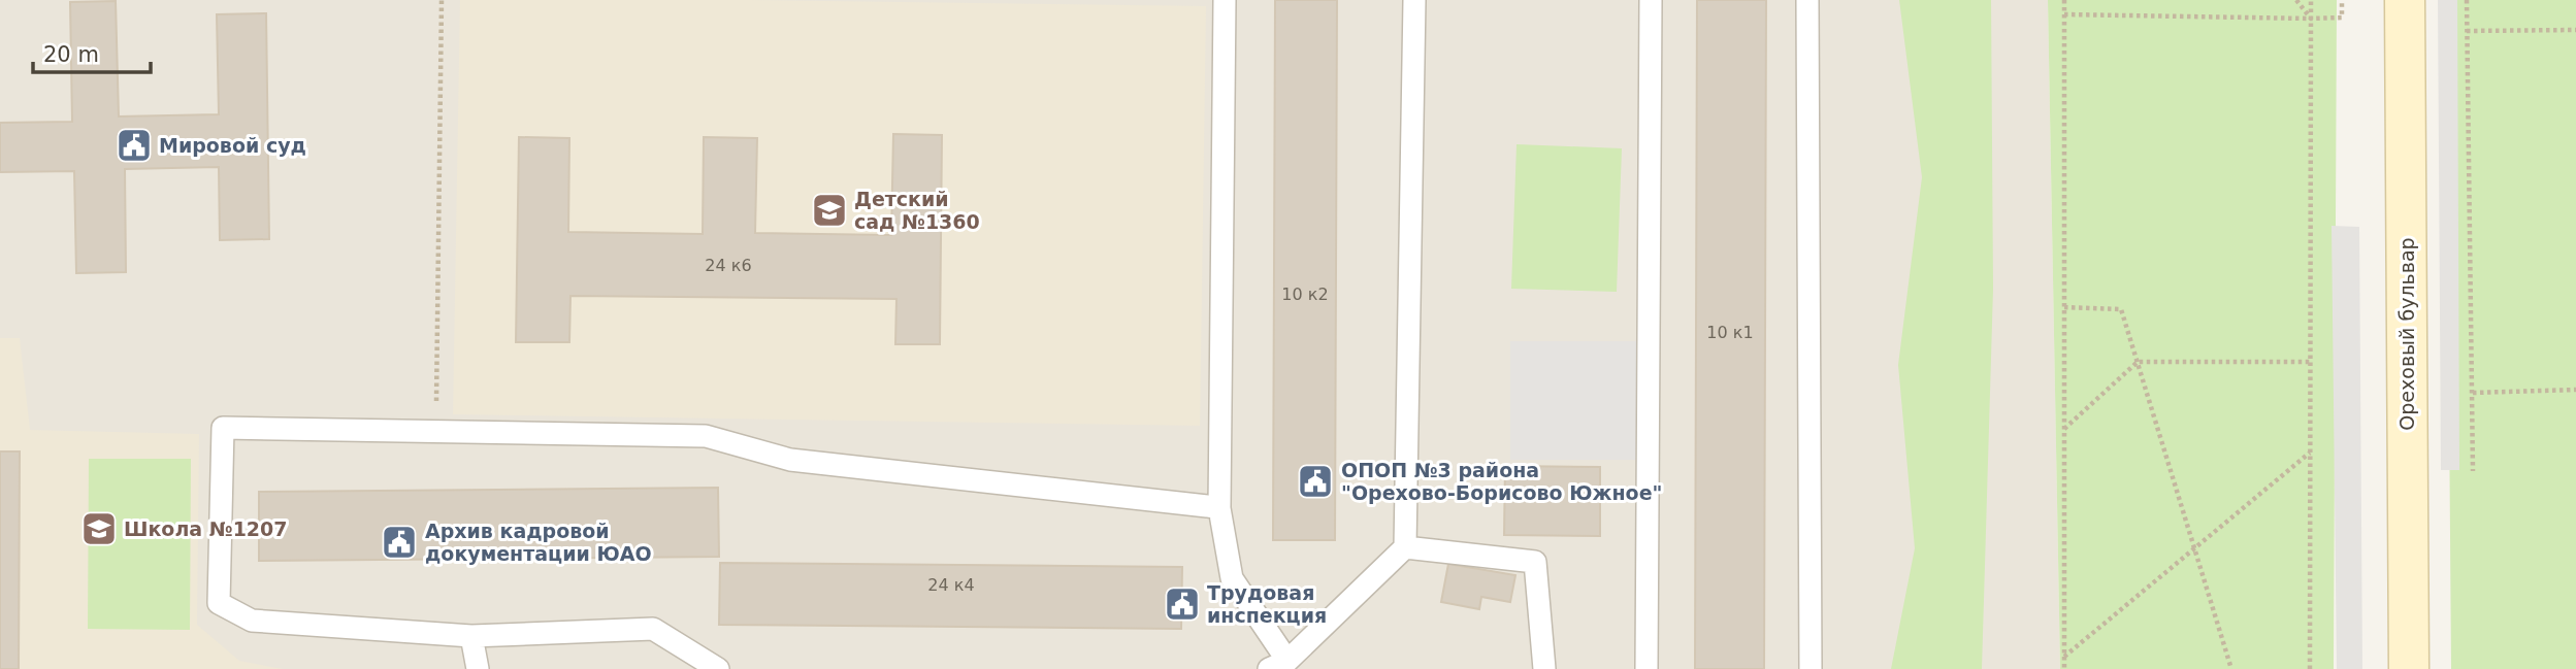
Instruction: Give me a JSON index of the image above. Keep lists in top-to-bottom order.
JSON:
{
  "streets": {
    "main road": ["Ореховый бульвар"]
  },
  "places": {
    "public building": [
      "Мировой суд",
      "ОПОП №3 района \"Орехово-Борисово Южное\"",
      "Архив кадровой документации ЮАО",
      "Трудовая инспекция"
    ],
    "school or university": ["Детский сад №1360", "Школа №1207"]
  },
  "house_numbers": [
    "24 к6",
    "10 к2",
    "10 к1",
    "24 к4"
  ],
  "scale_bar": "20 m"
}
